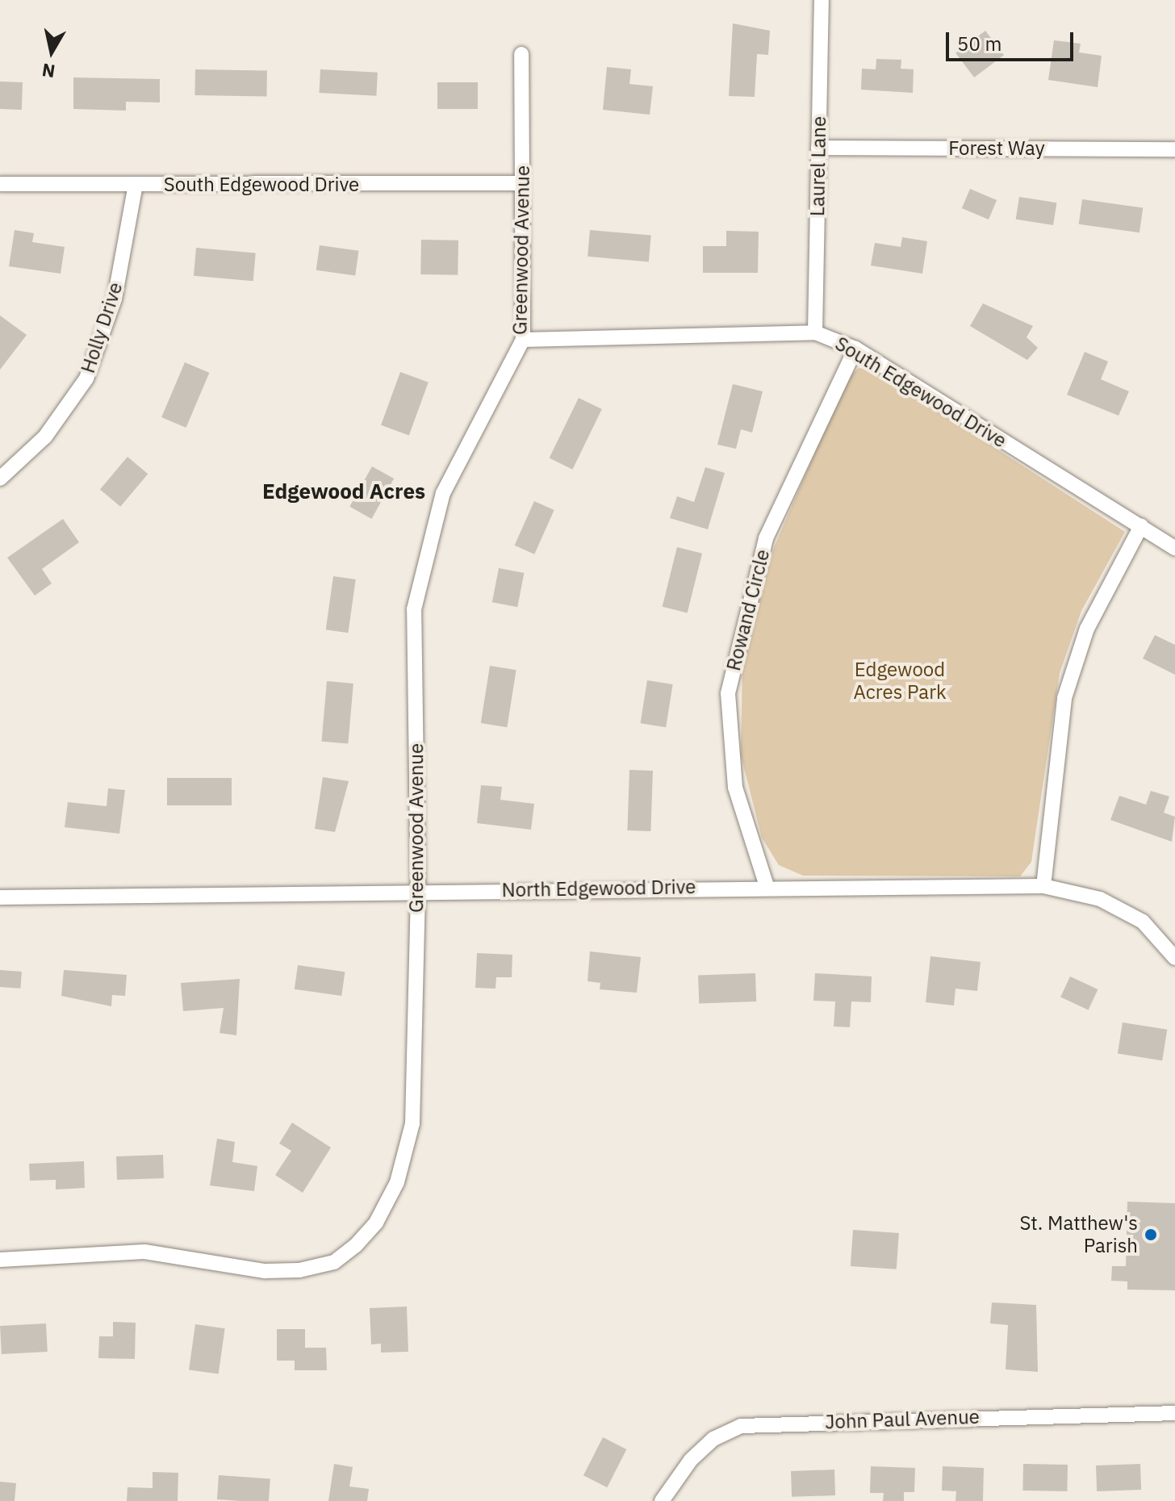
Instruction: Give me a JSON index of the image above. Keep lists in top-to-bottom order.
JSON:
{
  "streets": {
    "street": [
      "Forest Way",
      "Laurel Lane",
      "South Edgewood Drive",
      "Greenwood Avenue",
      "Holly Drive",
      "Rowand Circle",
      "North Edgewood Drive",
      "John Paul Avenue"
    ]
  },
  "crossings": [
    ["Forest Way", "Laurel Lane"],
    ["Laurel Lane", "South Edgewood Drive"],
    ["South Edgewood Drive", "Greenwood Avenue"],
    ["South Edgewood Drive", "Holly Drive"],
    ["South Edgewood Drive", "Rowand Circle"],
    ["Greenwood Avenue", "North Edgewood Drive"],
    ["Rowand Circle", "North Edgewood Drive"]
  ],
  "districts": ["Edgewood Acres"],
  "parks": ["Edgewood Acres Park"],
  "places": ["St. Matthew's Parish"],
  "scale_bar": "50 m",
  "north": "bottom"
}
